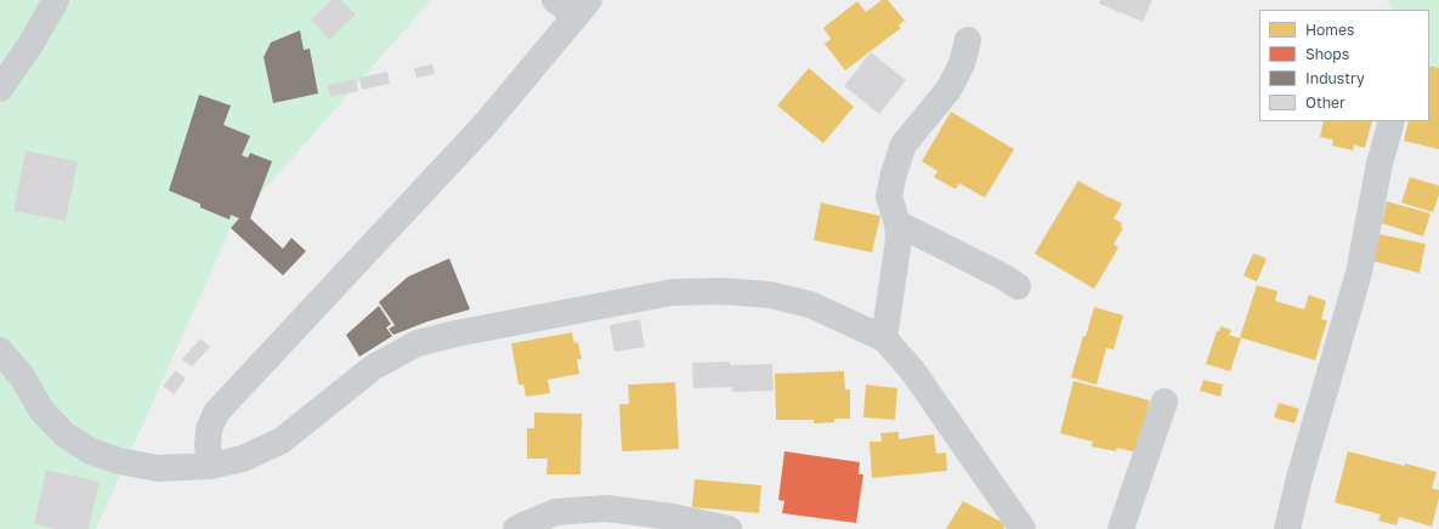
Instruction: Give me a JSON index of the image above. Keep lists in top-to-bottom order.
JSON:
{
  "legend": [
    "Homes",
    "Shops",
    "Industry",
    "Other"
  ]
}
